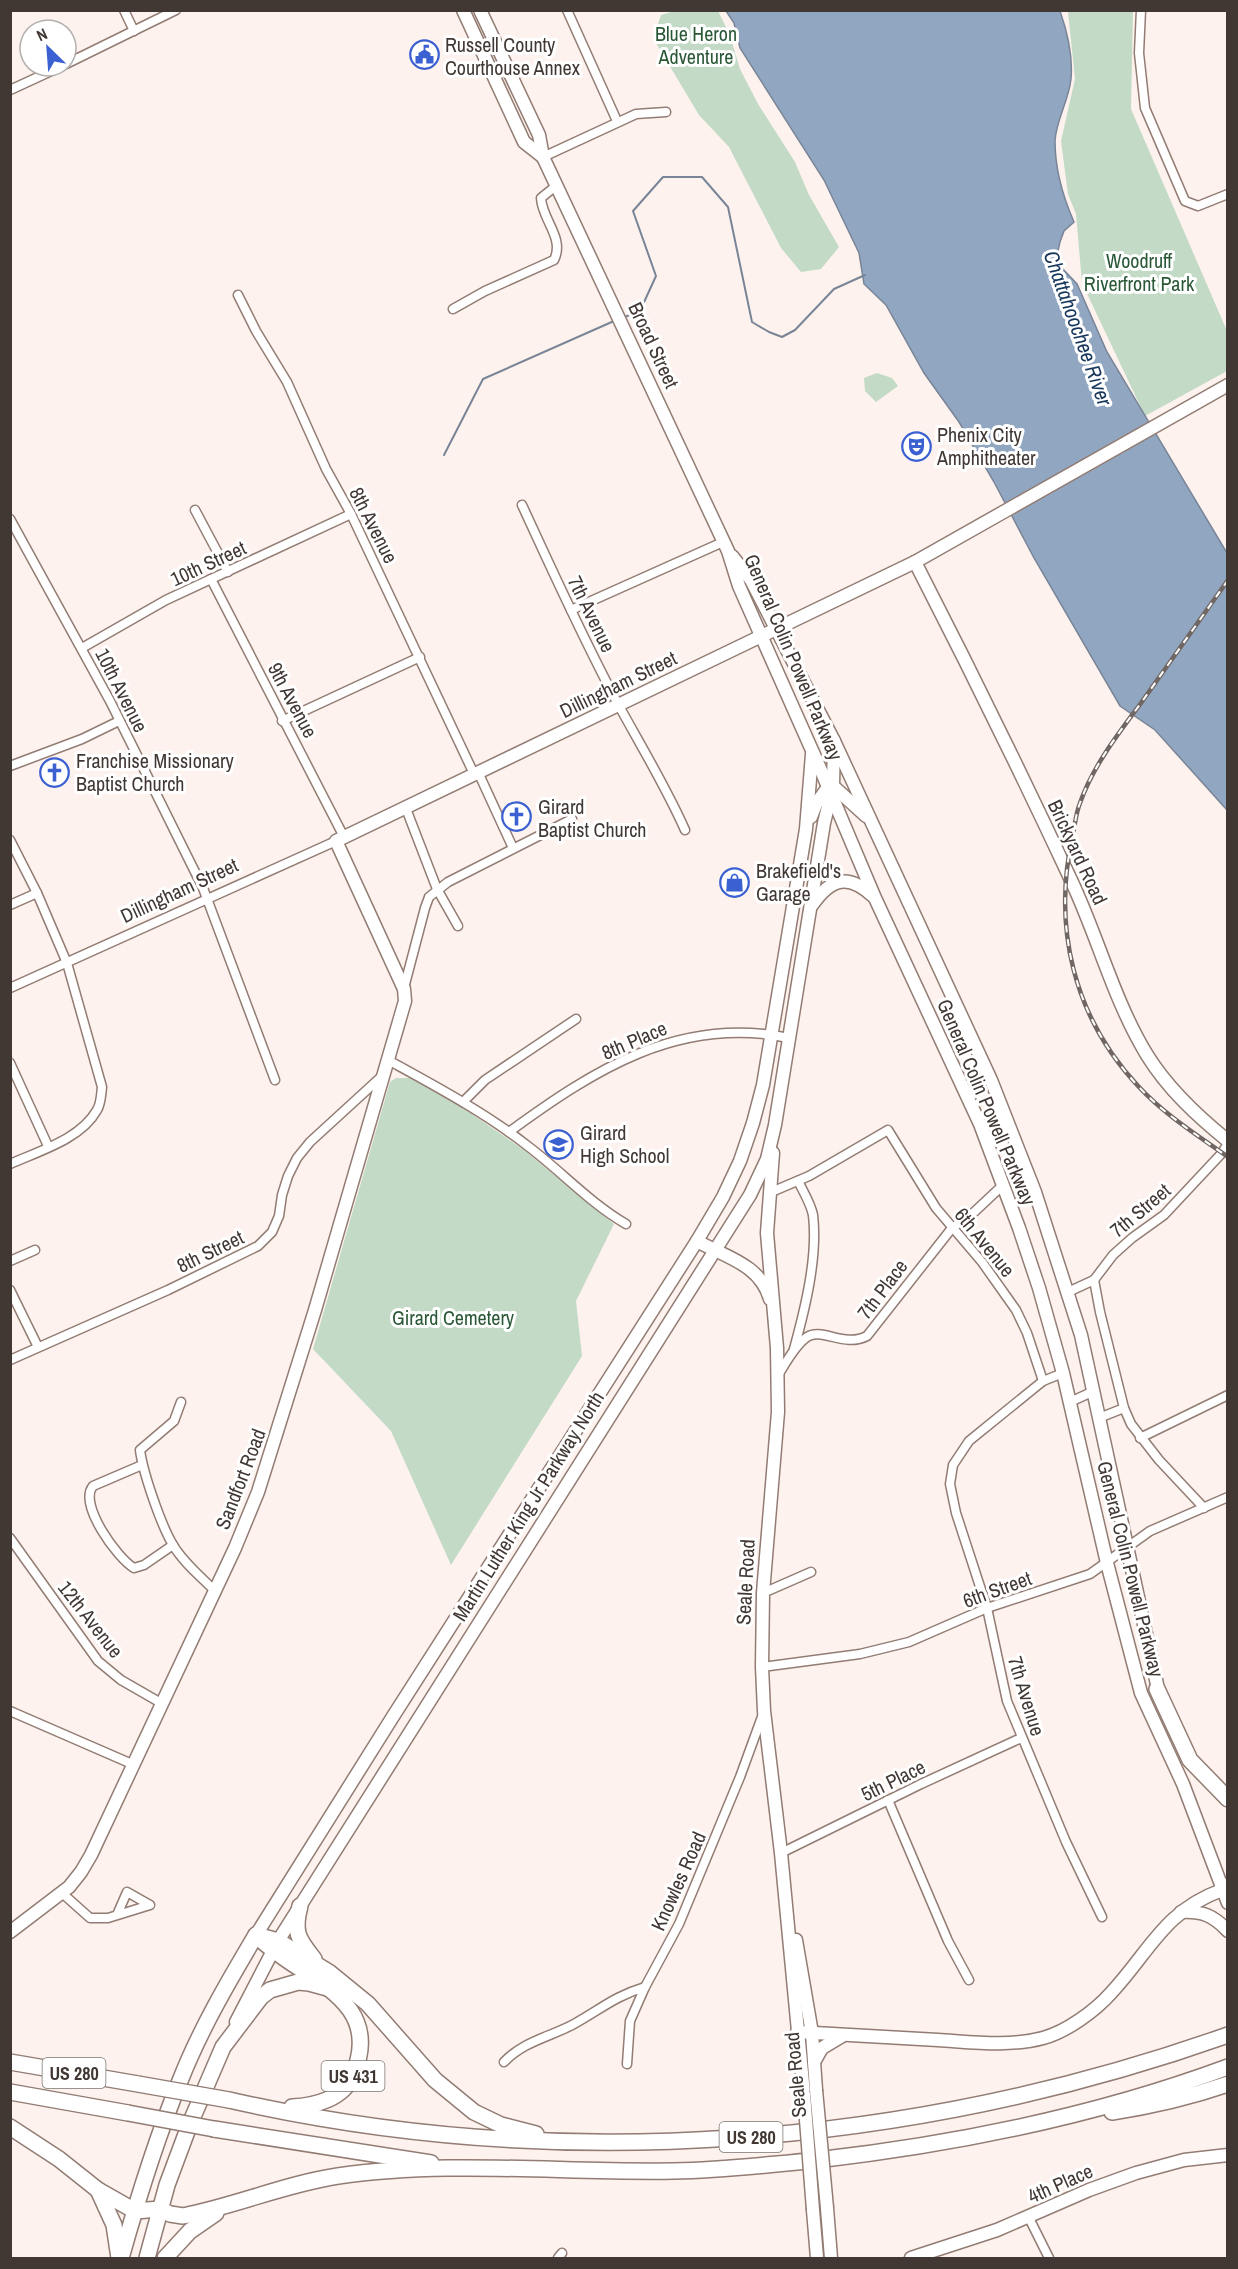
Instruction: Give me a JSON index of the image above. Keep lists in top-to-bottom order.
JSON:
{
  "streets": {
    "highway": ["Martin Luther King Jr Parkway North", "US 280", "US 431"],
    "main road": [
      "Broad Street",
      "General Colin Powell Parkway",
      "Dillingham Street",
      "9th Avenue",
      "Brickyard Road",
      "Sandfort Road",
      "Seale Road",
      "4th Place"
    ],
    "street": [
      "8th Avenue",
      "10th Street",
      "7th Avenue",
      "10th Avenue",
      "8th Place",
      "7th Street",
      "6th Avenue",
      "8th Street",
      "7th Place",
      "6th Street",
      "12th Avenue",
      "5th Place",
      "Knowles Road"
    ]
  },
  "crossings": [
    ["Broad Street", "General Colin Powell Parkway"],
    ["8th Avenue", "10th Street"],
    ["8th Avenue", "Dillingham Street"],
    ["10th Street", "10th Avenue"],
    ["10th Street", "9th Avenue"],
    ["7th Avenue", "Dillingham Street"],
    ["7th Avenue", "6th Avenue"],
    ["7th Avenue", "6th Street"],
    ["7th Avenue", "5th Place"],
    ["General Colin Powell Parkway", "Dillingham Street"],
    ["General Colin Powell Parkway", "7th Street"],
    ["General Colin Powell Parkway", "7th Place"],
    ["General Colin Powell Parkway", "Martin Luther King Jr Parkway North"],
    ["General Colin Powell Parkway", "6th Street"],
    ["Dillingham Street", "10th Avenue"],
    ["Dillingham Street", "9th Avenue"],
    ["Dillingham Street", "Brickyard Road"],
    ["9th Avenue", "Sandfort Road"],
    ["Brickyard Road", "7th Street"],
    ["8th Place", "Martin Luther King Jr Parkway North"],
    ["6th Avenue", "7th Place"],
    ["8th Street", "Sandfort Road"],
    ["7th Place", "Seale Road"],
    ["Sandfort Road", "12th Avenue"],
    ["Martin Luther King Jr Parkway North", "Seale Road"],
    ["Seale Road", "6th Street"],
    ["Seale Road", "5th Place"],
    ["Seale Road", "Knowles Road"],
    ["US 280", "US 431"]
  ],
  "water": ["Chattahoochee River"],
  "parks": ["Blue Heron Adventure", "Woodruff Riverfront Park", "Girard Cemetery"],
  "places": {
    "public building": ["Russell County Courthouse Annex"],
    "theatre": ["Phenix City Amphitheater"],
    "church": ["Franchise Missionary Baptist Church", "Girard Baptist Church"],
    "shop": ["Brakefield's Garage"],
    "school or university": ["Girard High School"]
  },
  "north": "top left"
}
